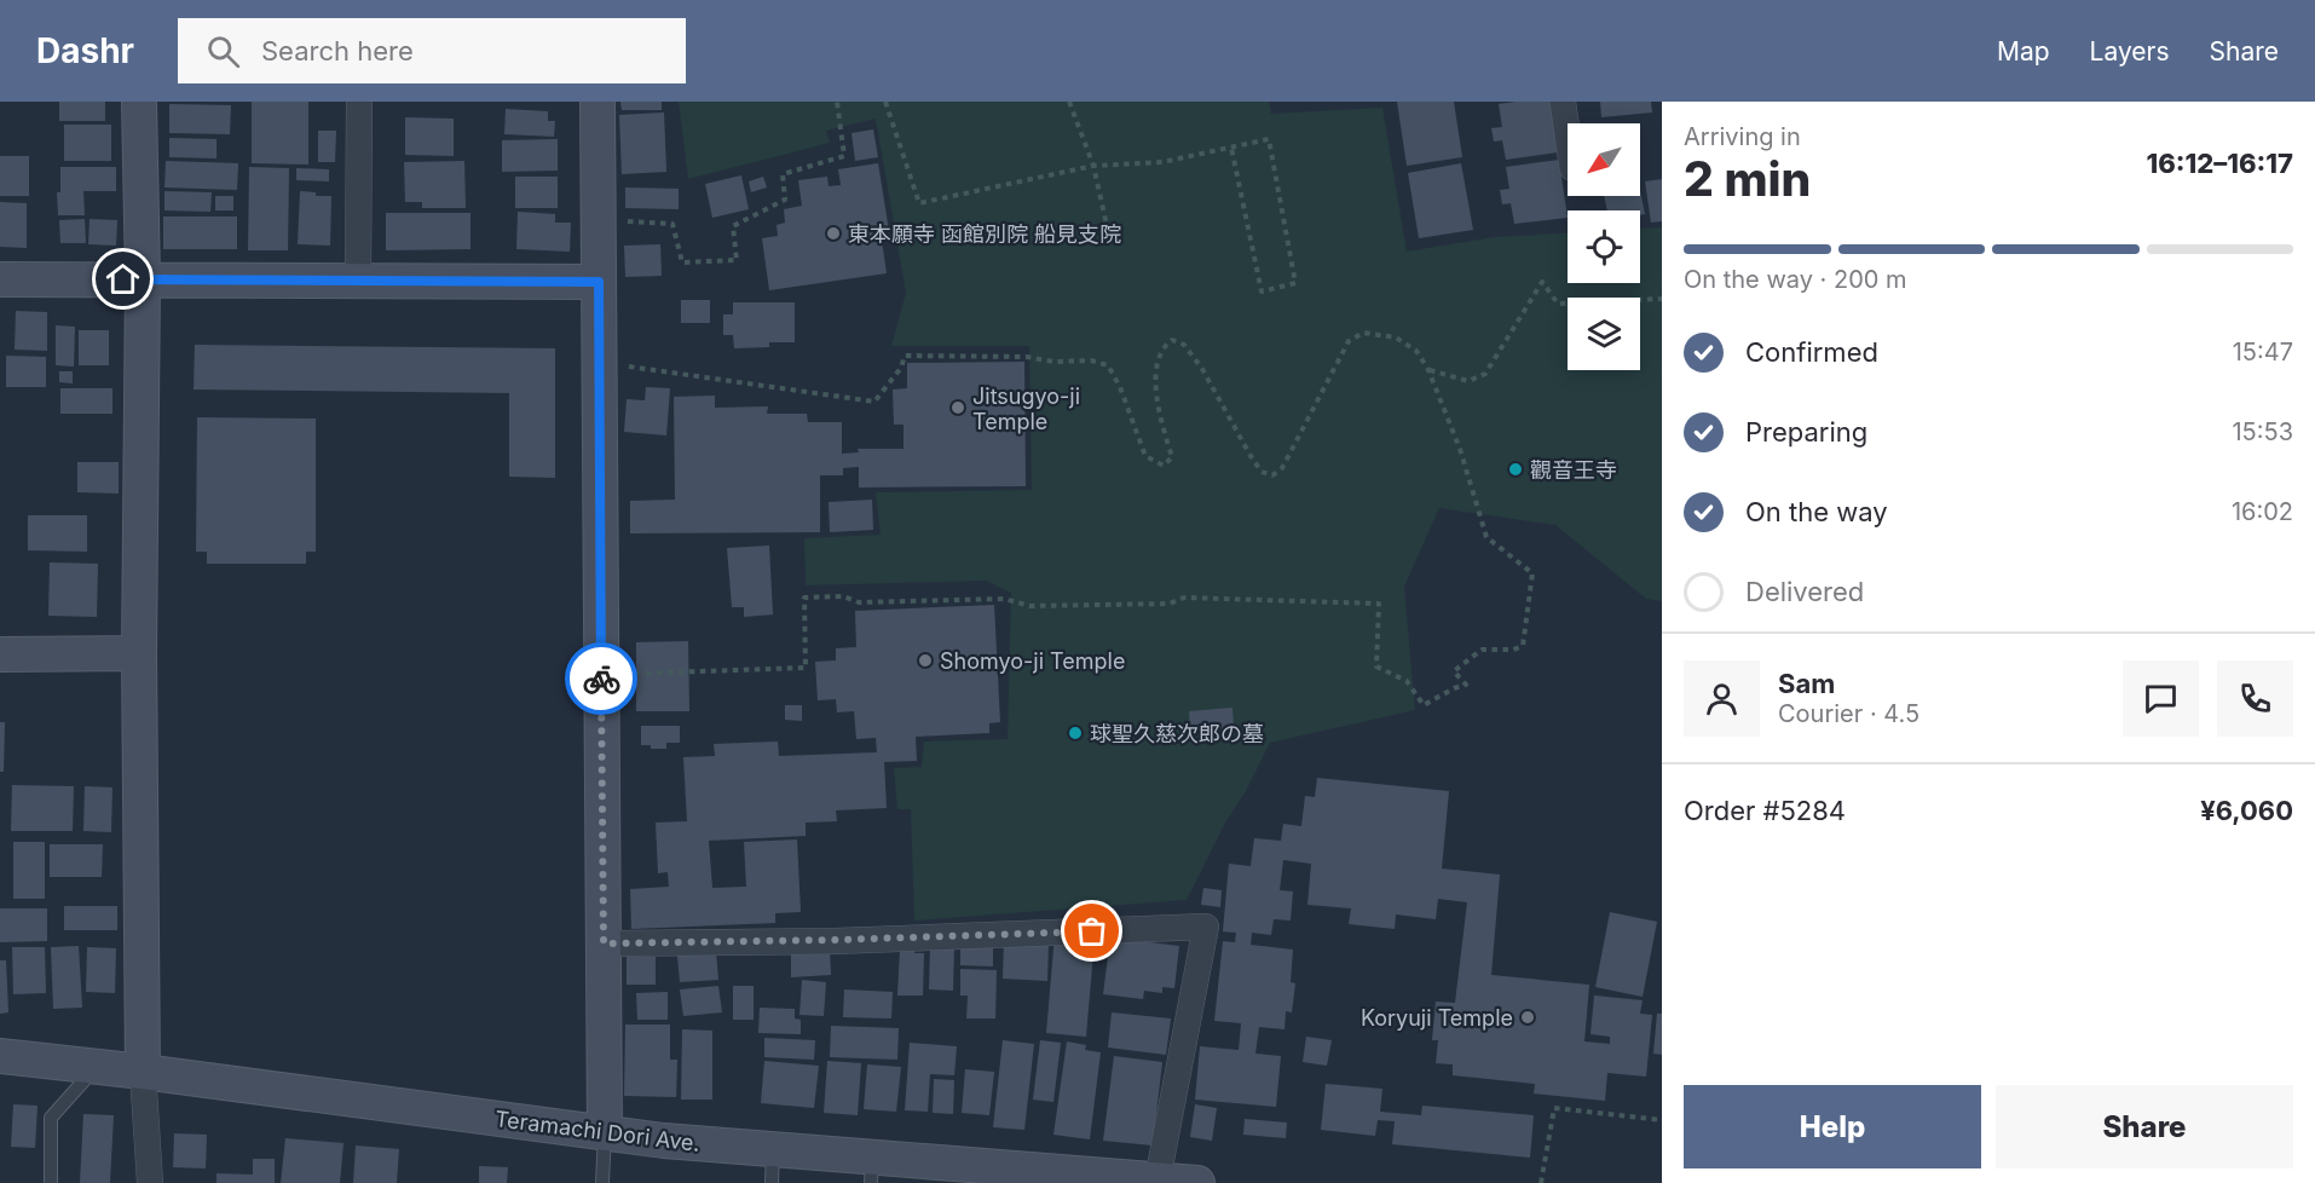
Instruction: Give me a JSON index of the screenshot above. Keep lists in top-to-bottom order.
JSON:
{
  "streets": {
    "street": ["Teramachi Dori Ave."]
  },
  "places": [
    "東本願寺 函館別院 船見支院",
    "Jitsugyo-ji Temple",
    "觀音王寺",
    "Shomyo-ji Temple",
    "球聖久慈次郎の墓",
    "Koryuji Temple"
  ],
  "north": "bottom left",
  "page": {
    "header": "Dashr",
    "search": "Search here",
    "nav": ["Map", "Layers", "Share"],
    "heading": ["2 min", "Arriving in", "16:12–16:17"],
    "panel": [
      "Sam",
      "Courier · 4.5",
      "Order #5284",
      "¥6,060"
    ],
    "bar": "On the way · 200 m",
    "list": [
      ["Confirmed", "15:47"],
      ["Preparing", "15:53"],
      ["On the way", "16:02"],
      "Delivered"
    ],
    "buttons": ["Help", "Share"]
  }
}
